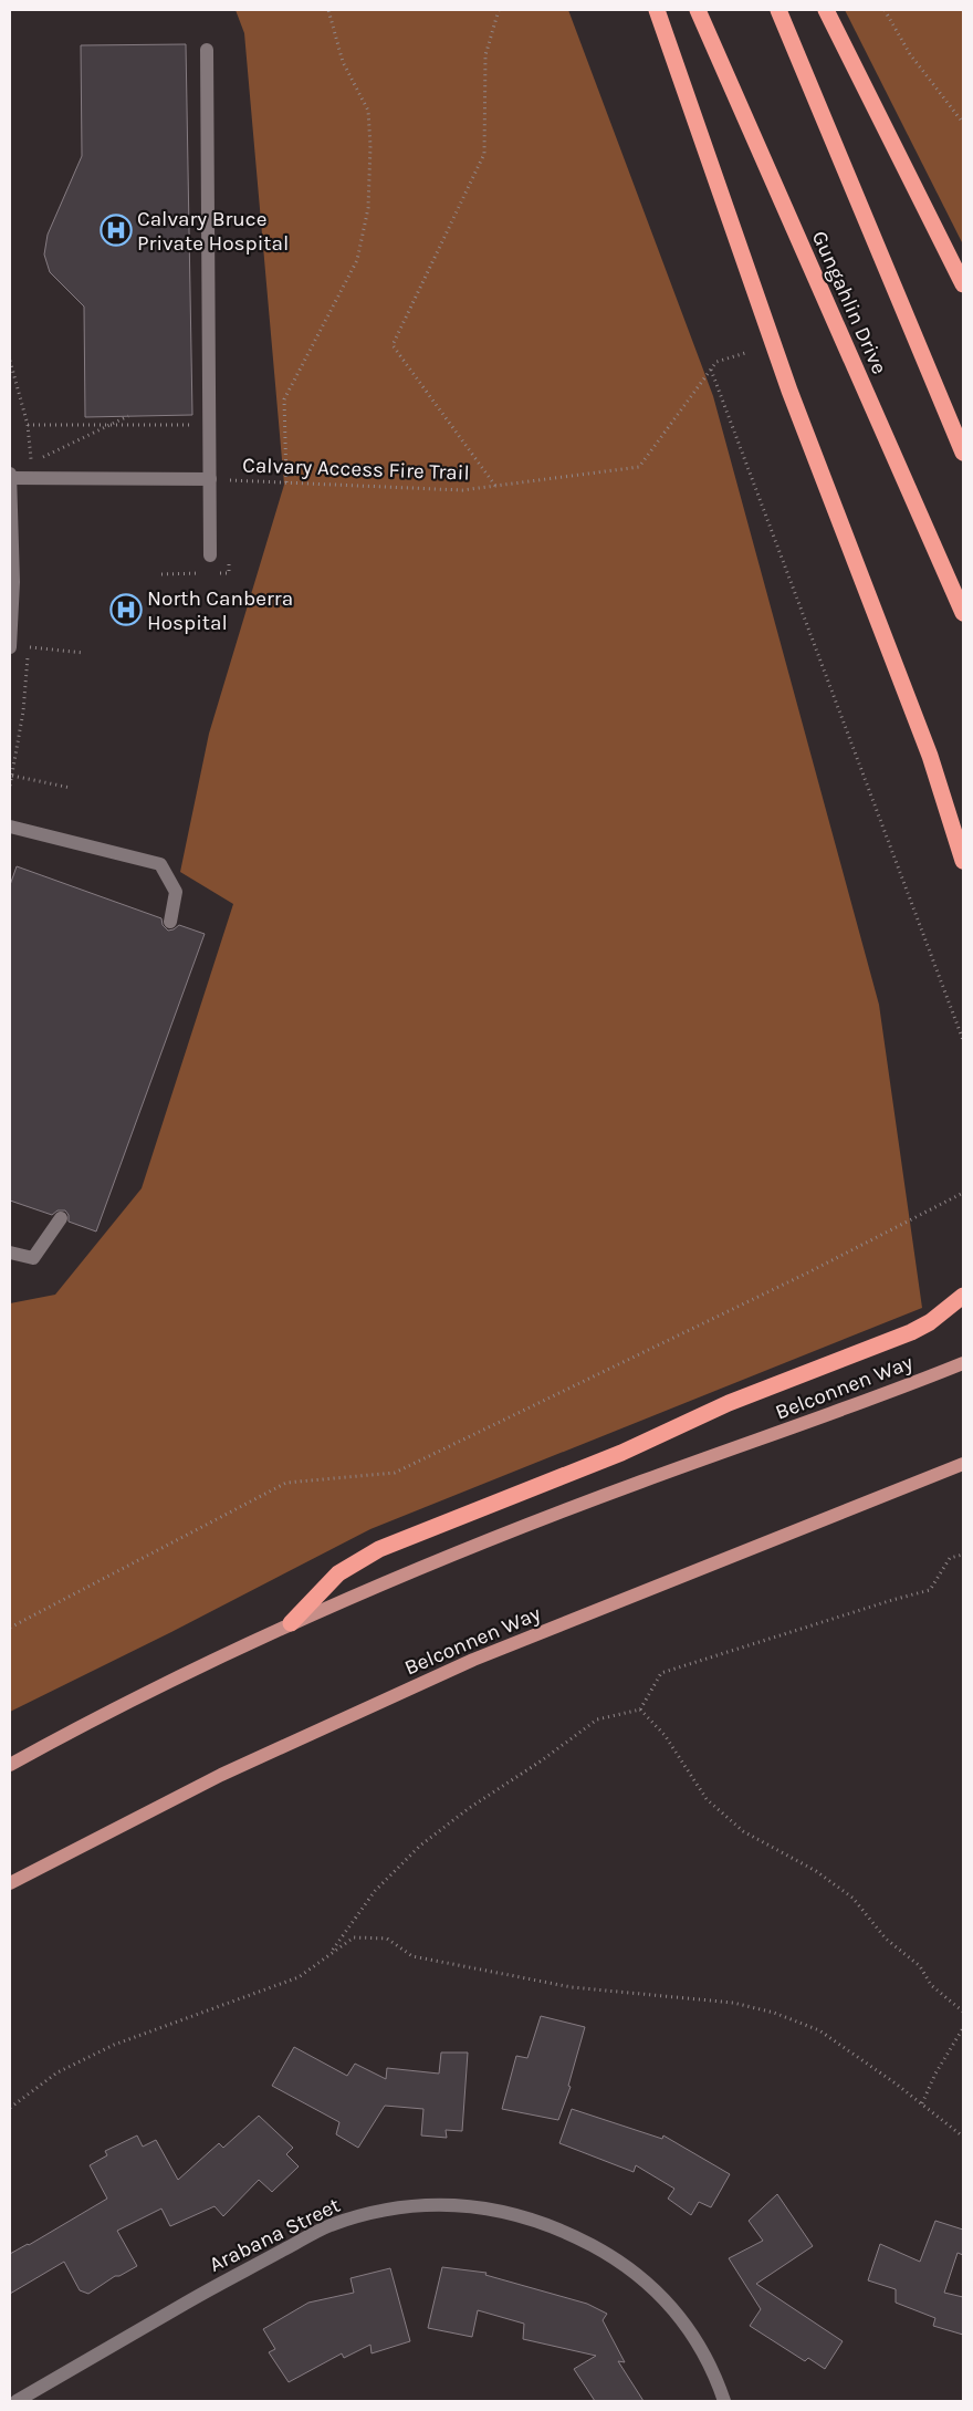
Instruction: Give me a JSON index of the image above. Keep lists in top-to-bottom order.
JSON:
{
  "streets": {
    "highway": ["Gungahlin Drive"],
    "main road": ["Belconnen Way"],
    "street": ["Arabana Street"],
    "path": ["Calvary Access Fire Trail"]
  },
  "places": {
    "hospital": ["Calvary Bruce Private Hospital", "North Canberra Hospital"]
  }
}
